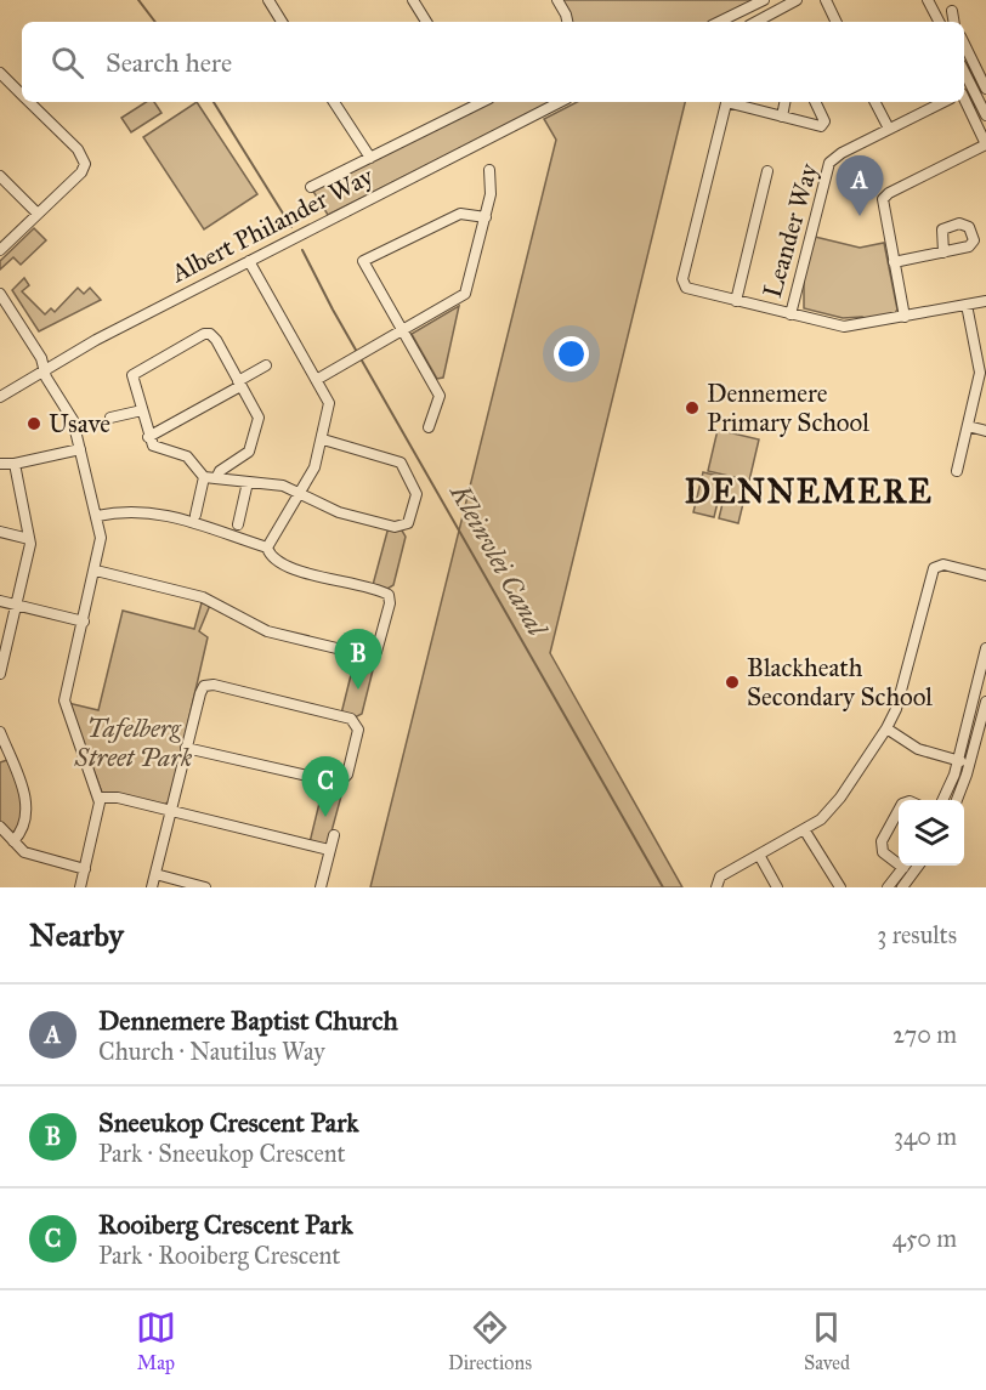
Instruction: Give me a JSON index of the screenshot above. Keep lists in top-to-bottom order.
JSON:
{
  "streets": {
    "street": ["Albert Philander Way", "Leander Way"]
  },
  "districts": ["DENNEMERE"],
  "water": ["Kleinvlei Canal"],
  "parks": ["Tafelberg Street Park"],
  "places": ["Dennemere Primary School", "Usave", "Blackheath Secondary School"],
  "page": {
    "search": "Search here",
    "pins": ["A", "B", "C"],
    "heading": ["Nearby", "3 results"],
    "list": [
      {
        "mark": "A",
        "name": "Dennemere Baptist Church",
        "note": "Church · Nautilus Way",
        "value": "270 m"
      },
      {
        "mark": "B",
        "name": "Sneeukop Crescent Park",
        "note": "Park · Sneeukop Crescent",
        "value": "340 m"
      },
      {
        "mark": "C",
        "name": "Rooiberg Crescent Park",
        "note": "Park · Rooiberg Crescent",
        "value": "450 m"
      }
    ],
    "nav": ["Map", "Directions", "Saved"]
  }
}
